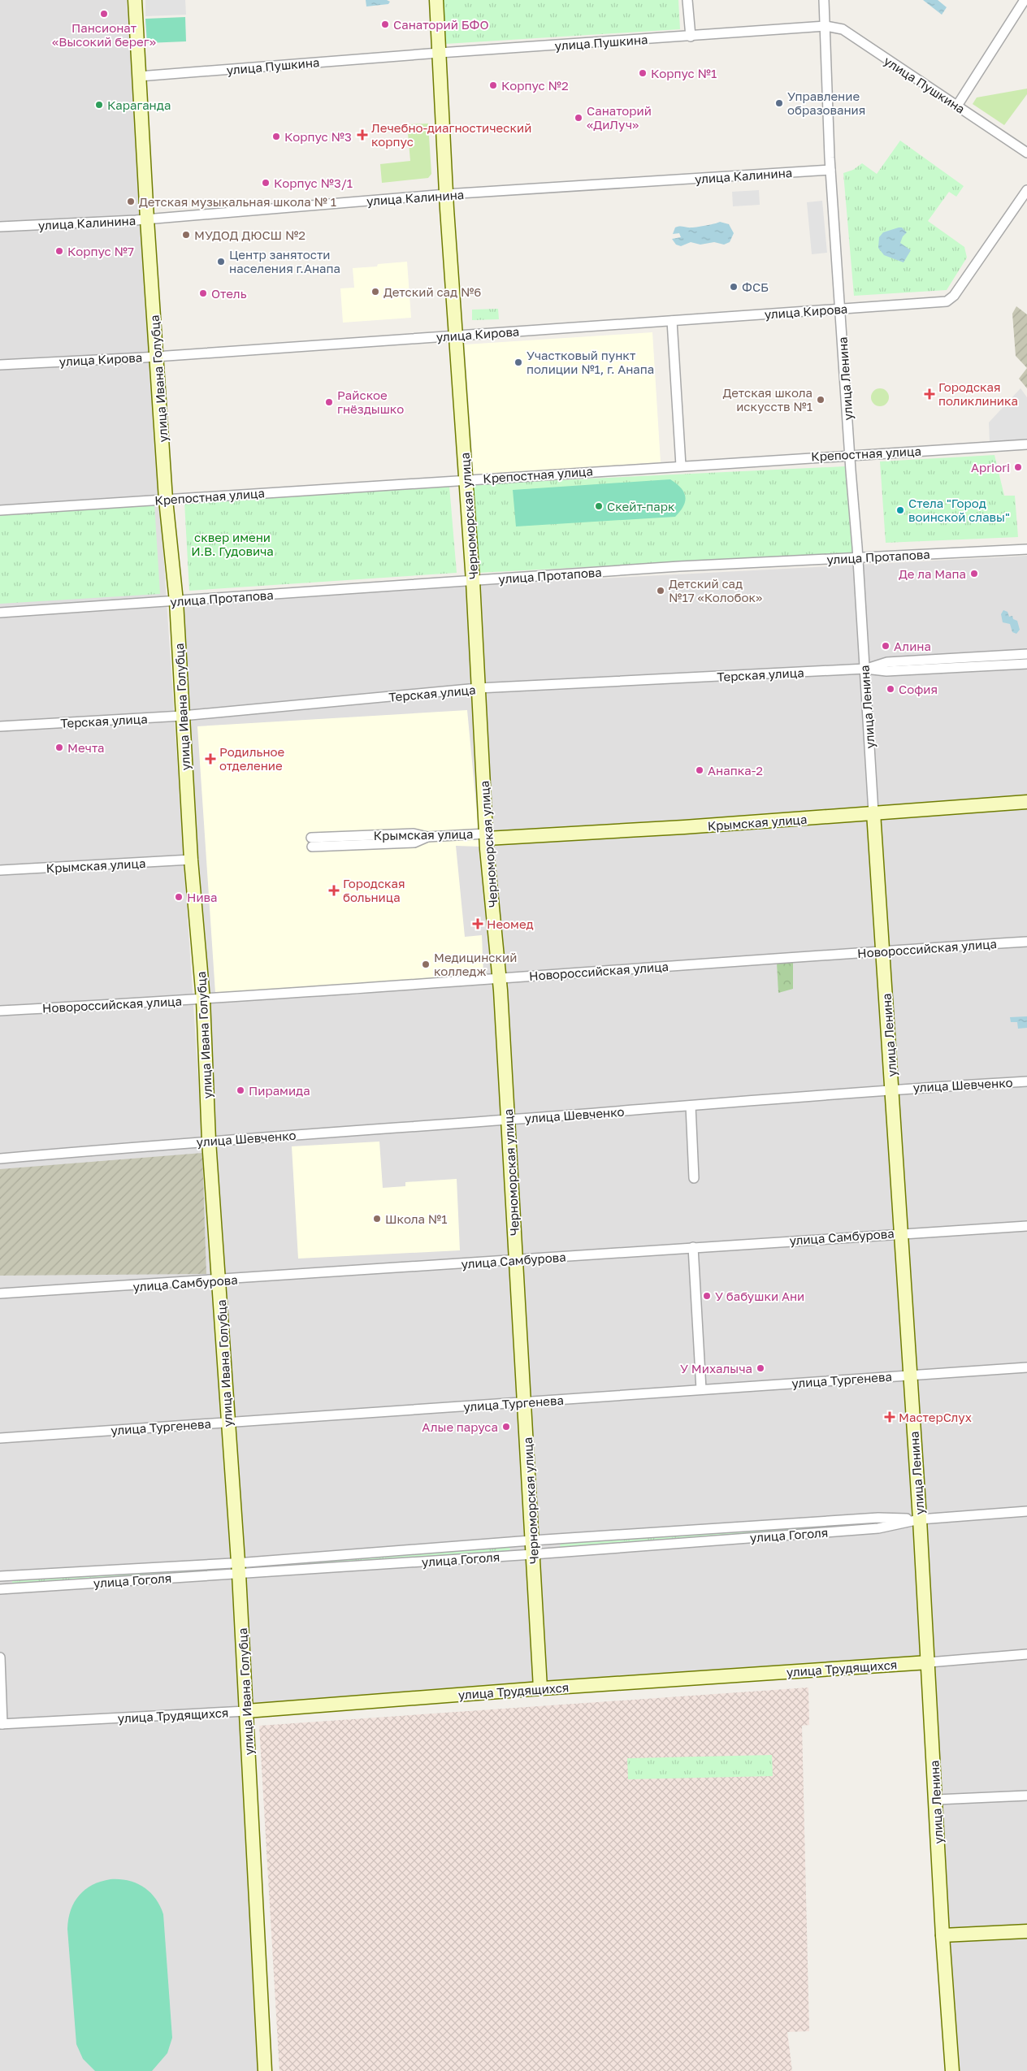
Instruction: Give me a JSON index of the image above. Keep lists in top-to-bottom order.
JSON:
{
  "streets": {
    "street": [
      "улица Пушкина",
      "улица Калинина",
      "улица Кирова",
      "улица Ивана Голубца",
      "улица Ленина",
      "Крепостная улица",
      "Черноморская улица",
      "улица Протапова",
      "Терская улица",
      "Крымская улица",
      "Новороссийская улица",
      "улица Шевченко",
      "улица Самбурова",
      "улица Тургенева",
      "улица Гоголя",
      "улица Трудящихся"
    ]
  },
  "crossings": [
    ["улица Пушкина", "улица Ивана Голубца"],
    ["улица Пушкина", "улица Ленина"],
    ["улица Пушкина", "Черноморская улица"],
    ["улица Калинина", "улица Ивана Голубца"],
    ["улица Калинина", "улица Ленина"],
    ["улица Калинина", "Черноморская улица"],
    ["улица Кирова", "улица Ивана Голубца"],
    ["улица Кирова", "улица Ленина"],
    ["улица Кирова", "Черноморская улица"],
    ["улица Ивана Голубца", "Крепостная улица"],
    ["улица Ивана Голубца", "улица Протапова"],
    ["улица Ивана Голубца", "Терская улица"],
    ["улица Ивана Голубца", "Крымская улица"],
    ["улица Ивана Голубца", "Новороссийская улица"],
    ["улица Ивана Голубца", "улица Шевченко"],
    ["улица Ивана Голубца", "улица Самбурова"],
    ["улица Ивана Голубца", "улица Тургенева"],
    ["улица Ивана Голубца", "улица Гоголя"],
    ["улица Ивана Голубца", "улица Трудящихся"],
    ["улица Ленина", "Крепостная улица"],
    ["улица Ленина", "улица Протапова"],
    ["улица Ленина", "Терская улица"],
    ["улица Ленина", "Крымская улица"],
    ["улица Ленина", "Новороссийская улица"],
    ["улица Ленина", "улица Шевченко"],
    ["улица Ленина", "улица Самбурова"],
    ["улица Ленина", "улица Тургенева"],
    ["улица Ленина", "улица Гоголя"],
    ["улица Ленина", "улица Трудящихся"],
    ["Крепостная улица", "Черноморская улица"],
    ["Черноморская улица", "улица Протапова"],
    ["Черноморская улица", "Терская улица"],
    ["Черноморская улица", "Крымская улица"],
    ["Черноморская улица", "Новороссийская улица"],
    ["Черноморская улица", "улица Шевченко"],
    ["Черноморская улица", "улица Самбурова"],
    ["Черноморская улица", "улица Тургенева"],
    ["Черноморская улица", "улица Гоголя"],
    ["Черноморская улица", "улица Трудящихся"]
  ],
  "parks": ["сквер имени И.В. Гудовича"],
  "places": {
    "other": [
      "Пансионат «Высокий берег»",
      "Санаторий БФО",
      "Корпус №1",
      "Корпус №2",
      "Управление образования",
      "Караганда",
      "Санаторий «ДиЛуч»",
      "Корпус №3",
      "Корпус №3/1",
      "Детская музыкальная школа № 1",
      "МУДОД ДЮСШ №2",
      "Корпус №7",
      "Центр занятости населения г.Анапа",
      "ФСБ",
      "Детский сад №6",
      "Отель",
      "Участковый пункт полиции №1, г. Анапа",
      "Детская школа искусcтв №1",
      "Райское гнёздышко",
      "Apriori",
      "Скейт-парк",
      "Стела \"Город воинской славы\"",
      "Де ла Мапа",
      "Детский сад №17 «Колобок»",
      "Алина",
      "София",
      "Мечта",
      "Анапка-2",
      "Нива",
      "Медицинский колледж",
      "Пирамида",
      "Школа №1",
      "У бабушки Ани",
      "У Михалыча",
      "Алые паруса"
    ],
    "health": [
      "Лечебно-диагностический корпус",
      "Городская поликлиника",
      "Родильное отделение",
      "Городская больница",
      "Неомед",
      "МастерСлух"
    ]
  }
}
